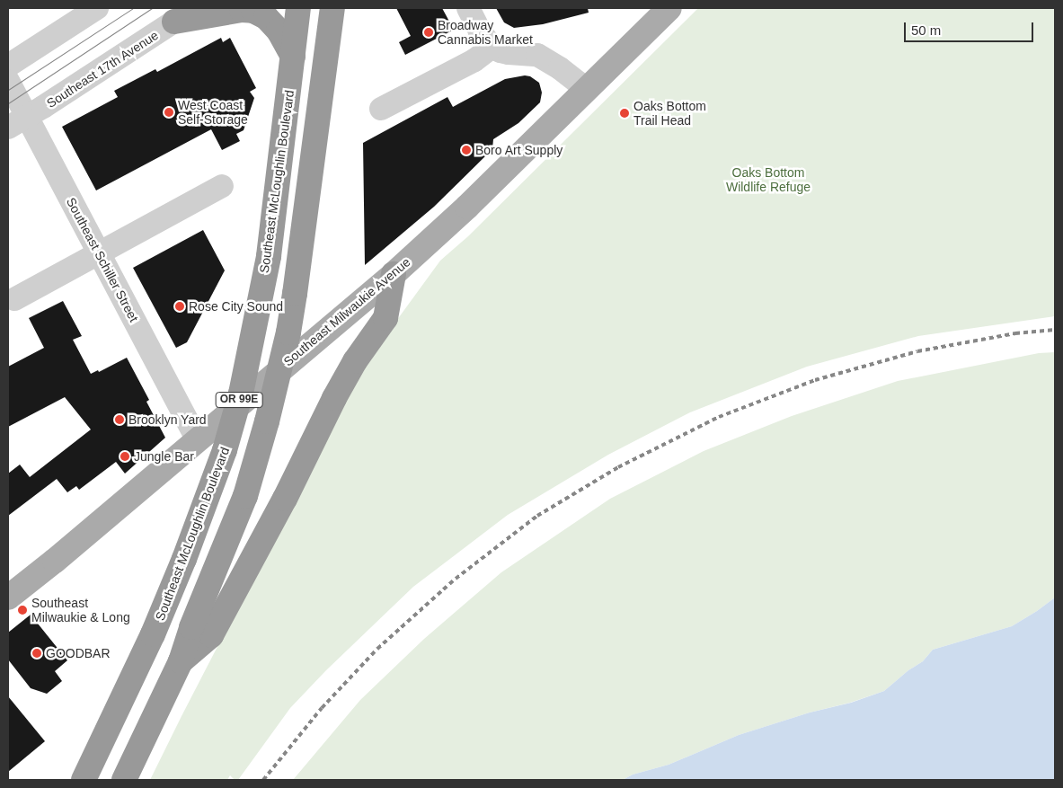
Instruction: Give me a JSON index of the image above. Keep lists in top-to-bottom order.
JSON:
{
  "streets": {
    "highway": ["Southeast McLoughlin Boulevard", "OR 99E"],
    "main road": ["Southeast Milwaukie Avenue"],
    "street": ["Southeast 17th Avenue", "Southeast Schiller Street"]
  },
  "crossings": [
    ["Southeast 17th Avenue", "Southeast Schiller Street"],
    ["Southeast Schiller Street", "Southeast Milwaukie Avenue"]
  ],
  "parks": ["Oaks Bottom Wildlife Refuge"],
  "places": [
    "Broadway Cannabis Market",
    "West Coast Self-Storage",
    "Oaks Bottom Trail Head",
    "Boro Art Supply",
    "Rose City Sound",
    "Brooklyn Yard",
    "Jungle Bar",
    "Southeast Milwaukie & Long",
    "GOODBAR"
  ],
  "scale_bar": "50 m"
}
